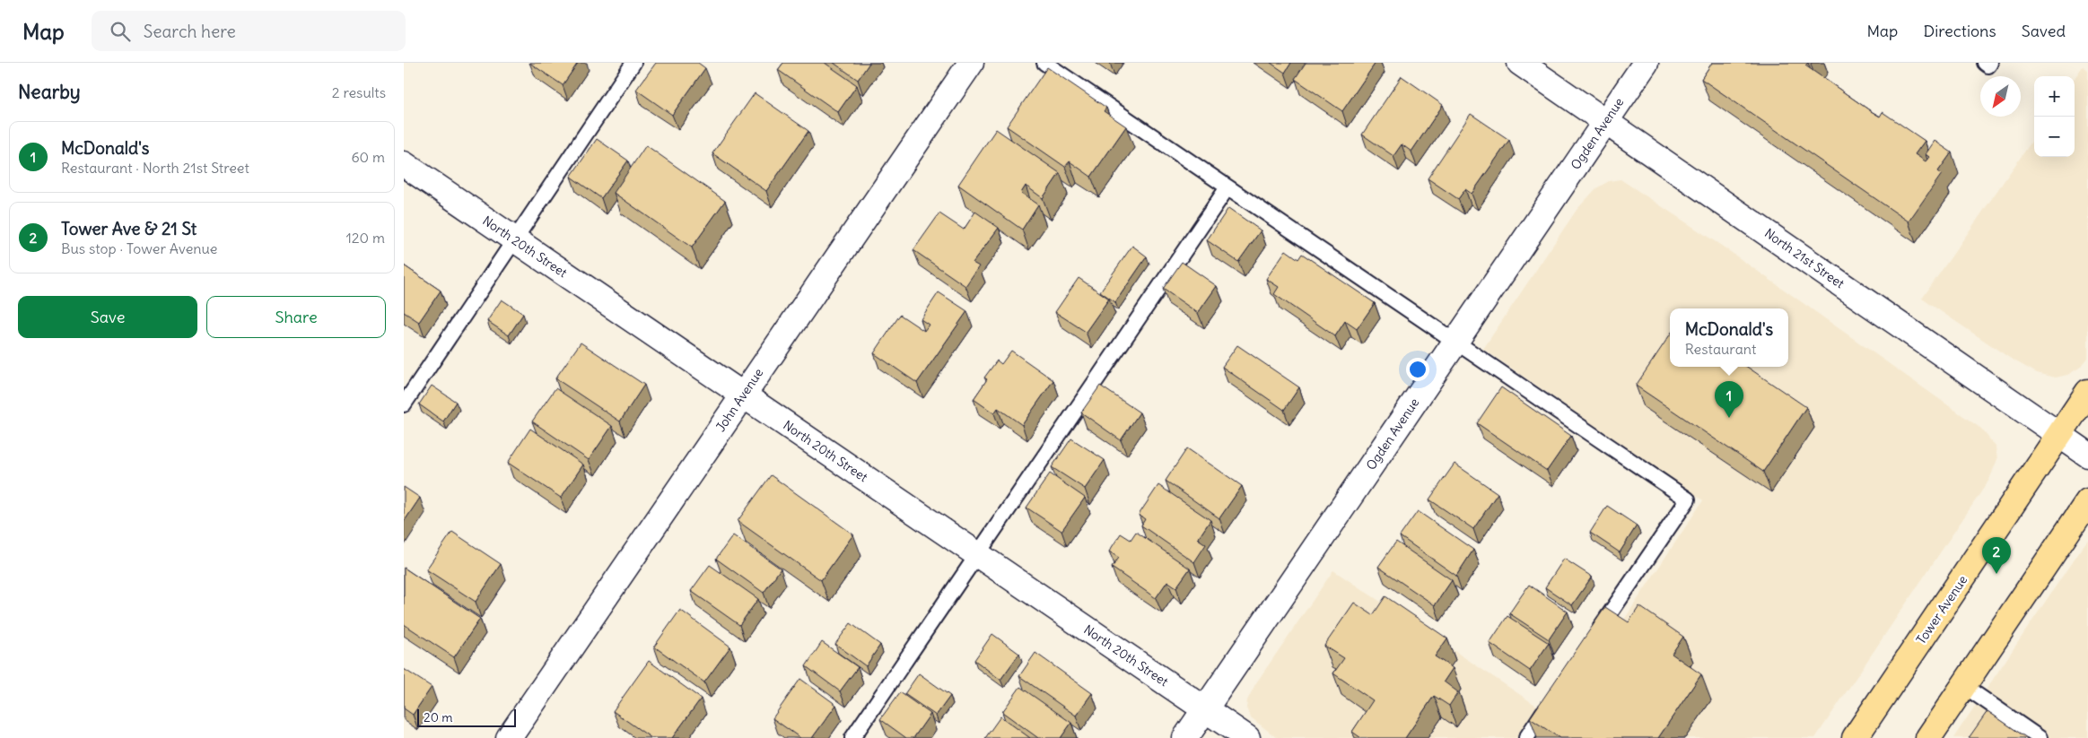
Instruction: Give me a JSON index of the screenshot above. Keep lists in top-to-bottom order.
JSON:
{
  "streets": {
    "main road": ["Tower Avenue"],
    "street": [
      "Ogden Avenue",
      "North 20th Street",
      "North 21st Street",
      "John Avenue"
    ]
  },
  "crossings": [
    ["Ogden Avenue", "North 20th Street"],
    ["Ogden Avenue", "North 21st Street"],
    ["North 20th Street", "John Avenue"],
    ["North 21st Street", "Tower Avenue"]
  ],
  "scale_bar": "20 m",
  "north": "bottom left",
  "page": {
    "header": "Map",
    "search": "Search here",
    "nav": ["Map", "Directions", "Saved"],
    "heading": ["Nearby", "2 results"],
    "map_buttons": ["+", "−"],
    "list": [
      {
        "mark": "1",
        "name": "McDonald's",
        "note": "Restaurant · North 21st Street",
        "value": "60 m"
      },
      {
        "mark": "2",
        "name": "Tower Ave & 21 St",
        "note": "Bus stop · Tower Avenue",
        "value": "120 m"
      }
    ],
    "buttons": ["Save", "Share"],
    "popup": ["McDonald's", "Restaurant"],
    "pins": ["1", "2"],
    "scale": "20 m"
  }
}
